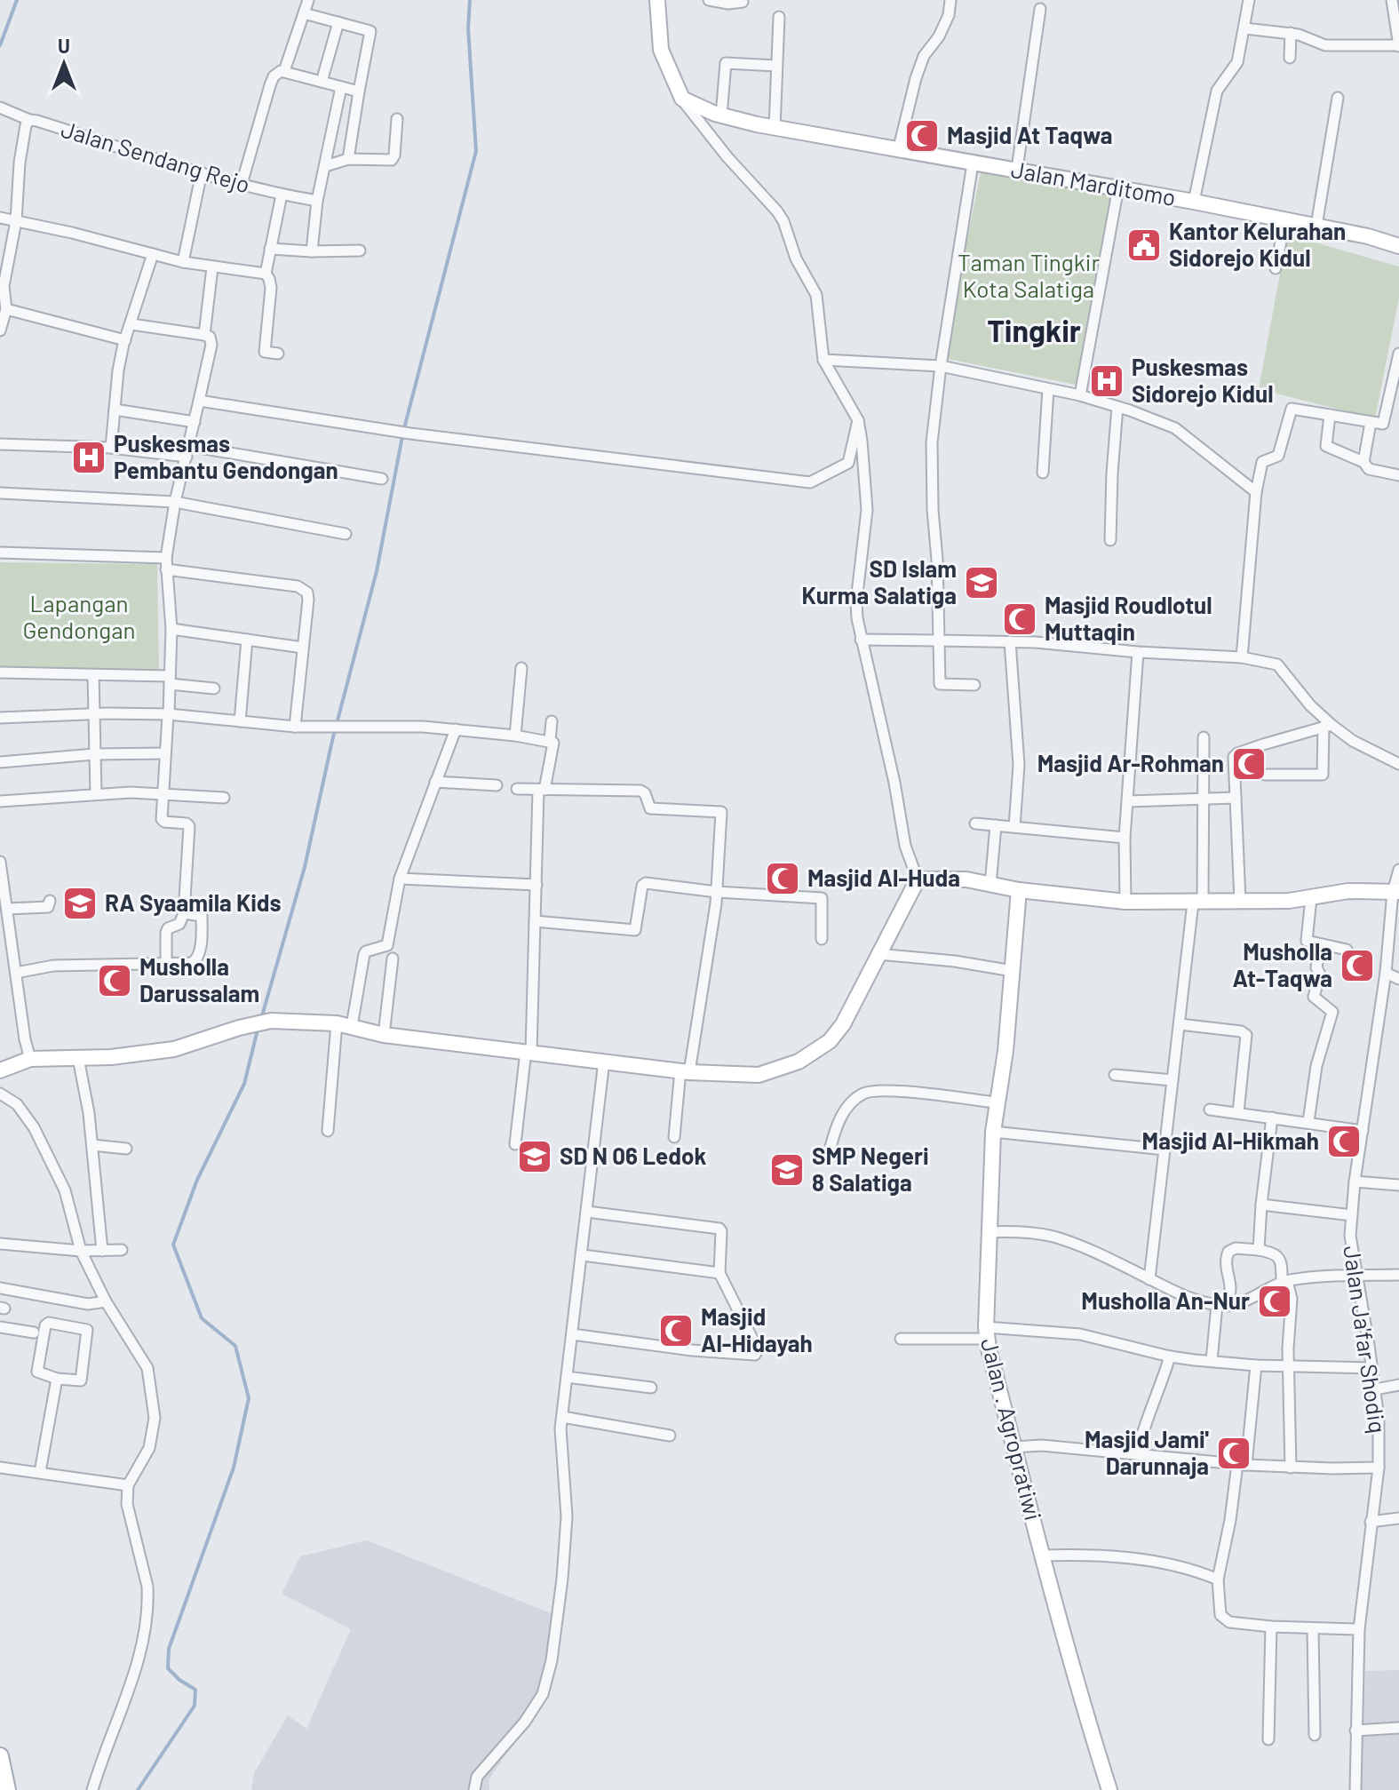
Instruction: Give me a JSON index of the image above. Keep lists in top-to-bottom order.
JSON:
{
  "streets": {
    "street": [
      "Jalan Sendang Rejo",
      "Jalan Marditomo",
      "Jalan Ja'far Shodiq",
      "Jalan . Agropratiwi"
    ]
  },
  "districts": ["Tingkir"],
  "parks": ["Taman Tingkir Kota Salatiga", "Lapangan Gendongan"],
  "places": {
    "mosque": [
      "Masjid At Taqwa",
      "Masjid Roudlotul Muttaqin",
      "Masjid Ar-Rohman",
      "Masjid Al-Huda",
      "Musholla At-Taqwa",
      "Musholla Darussalam",
      "Masjid Al-Hikmah",
      "Musholla An-Nur",
      "Masjid Al-Hidayah",
      "Masjid Jami' Darunnaja"
    ],
    "public building": ["Kantor Kelurahan Sidorejo Kidul"],
    "hospital": ["Puskesmas Sidorejo Kidul", "Puskesmas Pembantu Gendongan"],
    "school or university": [
      "SD Islam Kurma Salatiga",
      "RA Syaamila Kids",
      "SD N 06 Ledok",
      "SMP Negeri 8 Salatiga"
    ]
  },
  "north": "top"
}
